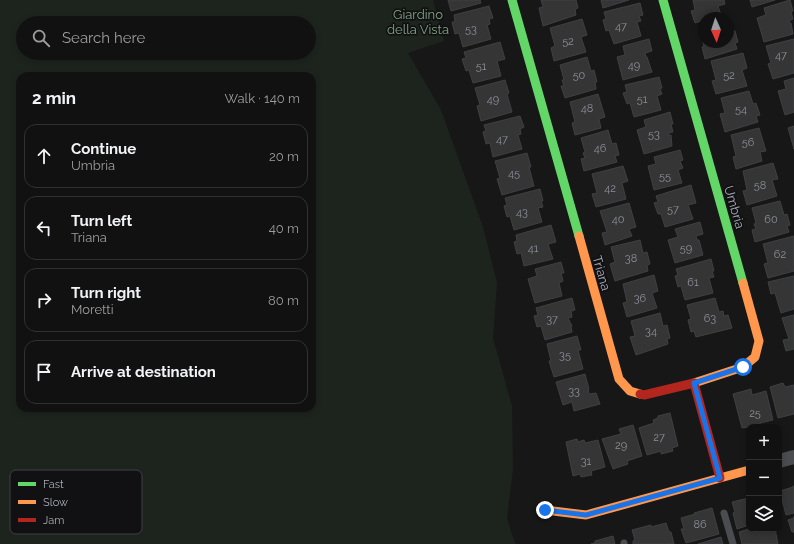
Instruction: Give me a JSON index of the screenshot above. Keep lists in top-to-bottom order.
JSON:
{
  "streets": {
    "street": ["Umbria", "Triana"]
  },
  "crossings": [
    ["Umbria", "Triana"]
  ],
  "parks": ["Giardino della Vista"],
  "house_numbers": [
    "47",
    "53",
    "52",
    "47",
    "49",
    "51",
    "50",
    "52",
    "49",
    "51",
    "48",
    "54",
    "53",
    "47",
    "56",
    "46",
    "45",
    "55",
    "58",
    "42",
    "57",
    "43",
    "40",
    "60",
    "41",
    "59",
    "62",
    "38",
    "61",
    "36",
    "63",
    "37",
    "34",
    "35",
    "33",
    "25",
    "27",
    "29",
    "31",
    "86"
  ],
  "legend": ["Fast", "Slow", "Jam"],
  "north": "bottom",
  "page": {
    "search": "Search here",
    "heading": ["2 min", "Walk · 140 m"],
    "list": [
      ["Continue", "Umbria", "20 m"],
      ["Turn left", "Triana", "40 m"],
      ["Turn right", "Moretti", "80 m"],
      "Arrive at destination"
    ],
    "map_buttons": ["+", "−"]
  }
}
